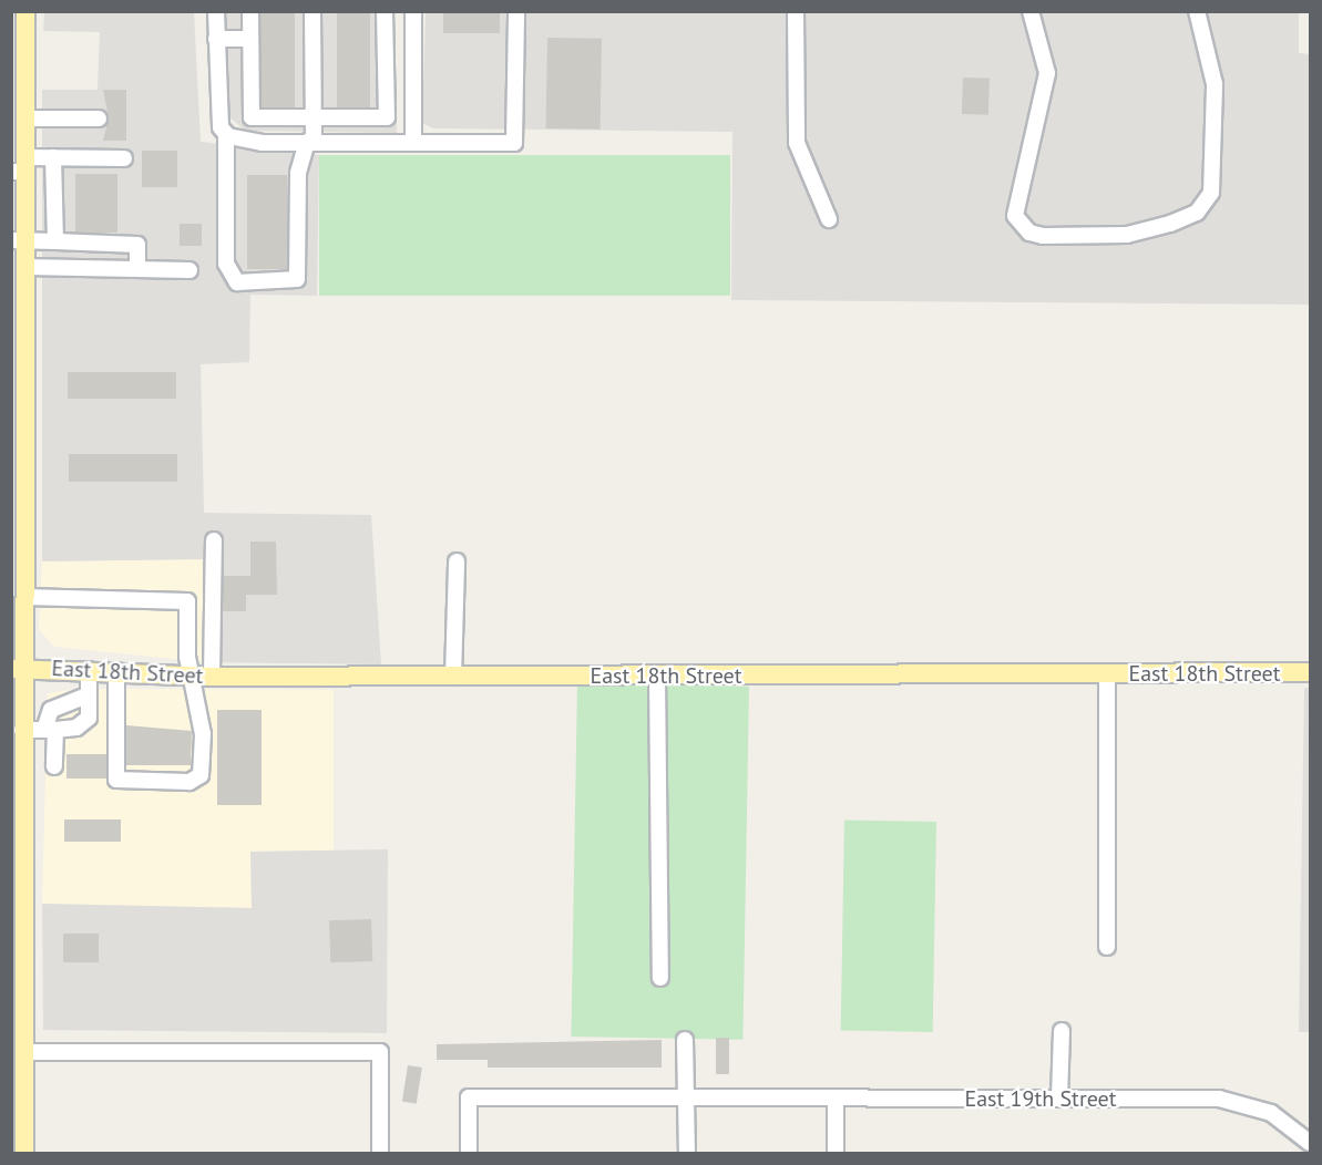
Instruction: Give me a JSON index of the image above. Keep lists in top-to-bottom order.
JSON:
{
  "streets": {
    "main road": ["East 18th Street"],
    "street": ["East 19th Street"]
  }
}
